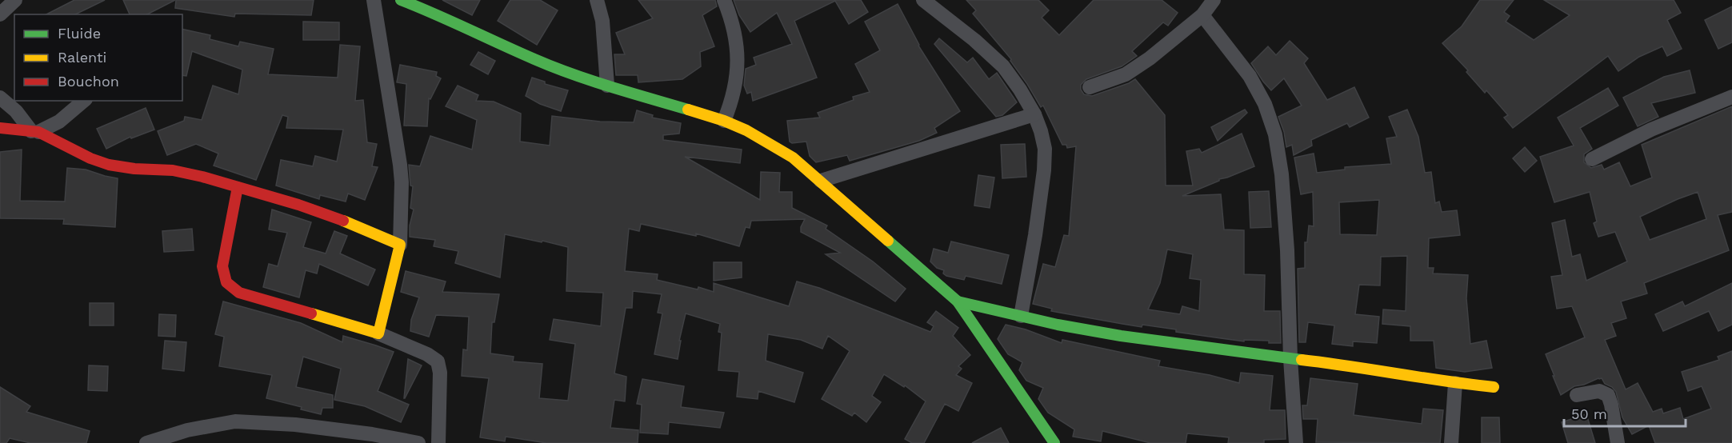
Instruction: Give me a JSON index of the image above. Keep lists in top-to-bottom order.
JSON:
{
  "legend": ["Fluide", "Ralenti", "Bouchon"],
  "scale_bar": "50 m"
}
